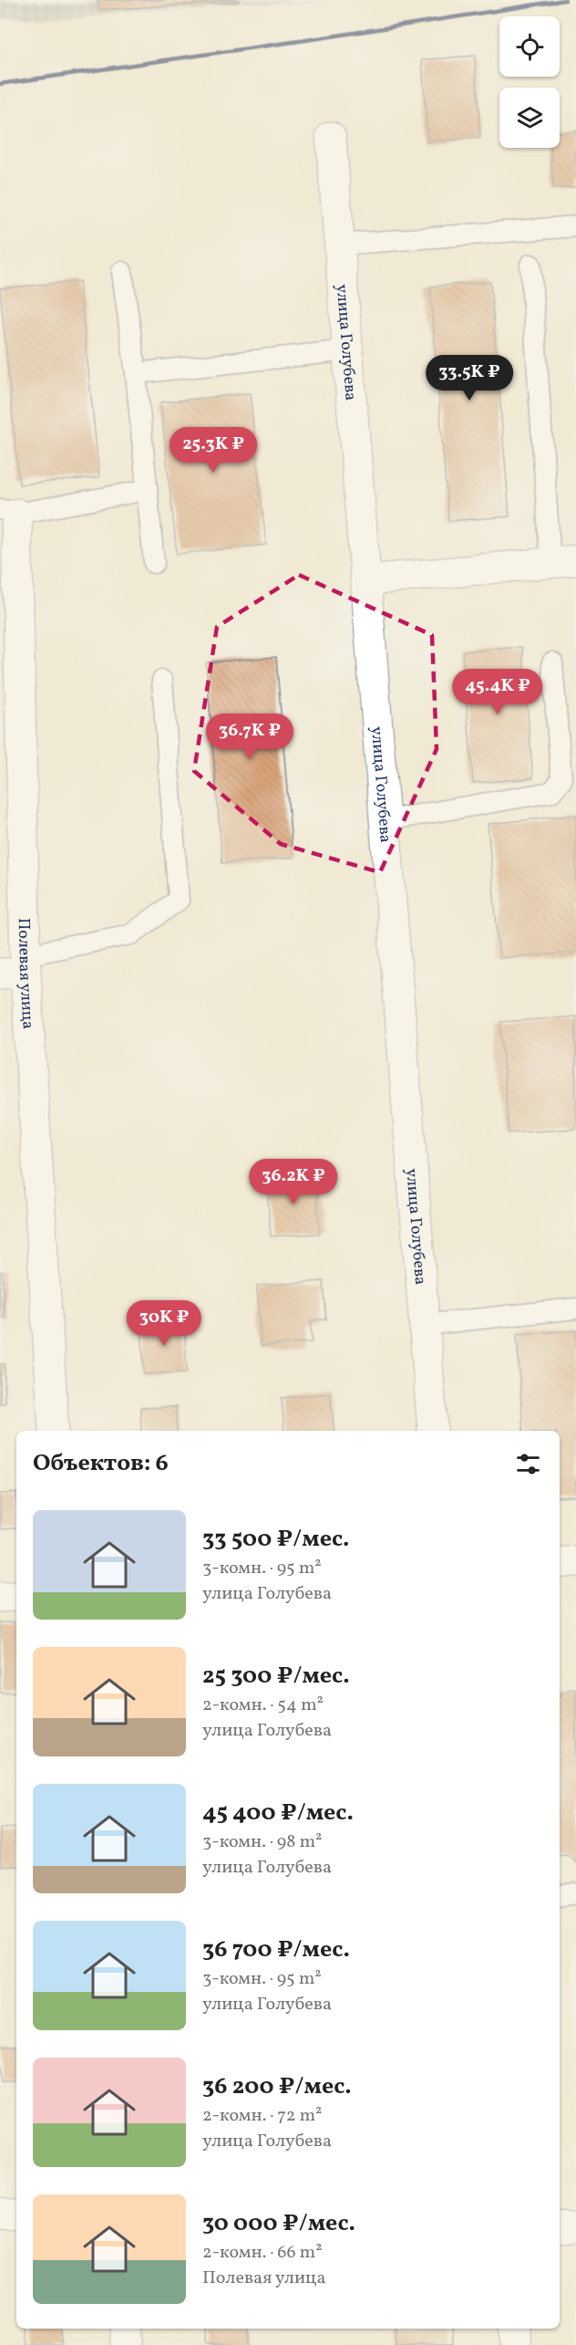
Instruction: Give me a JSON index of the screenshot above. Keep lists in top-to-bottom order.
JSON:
{
  "streets": {
    "street": ["улица Голубева", "Полевая улица"]
  },
  "page": {
    "price": [
      "33.5K ₽",
      "25.3K ₽",
      "45.4K ₽",
      "36.7K ₽",
      "36.2K ₽",
      "30K ₽"
    ],
    "heading": "Объектов: 6",
    "list": [
      {
        "name": "33 500 ₽/мес.",
        "note": "3-комн. · 95 m² · улица Голубева"
      },
      {
        "name": "25 300 ₽/мес.",
        "note": "2-комн. · 54 m² · улица Голубева"
      },
      {
        "name": "45 400 ₽/мес.",
        "note": "3-комн. · 98 m² · улица Голубева"
      },
      {
        "name": "36 700 ₽/мес.",
        "note": "3-комн. · 95 m² · улица Голубева"
      },
      {
        "name": "36 200 ₽/мес.",
        "note": "2-комн. · 72 m² · улица Голубева"
      },
      {
        "name": "30 000 ₽/мес.",
        "note": "2-комн. · 66 m² · Полевая улица"
      }
    ]
  }
}
